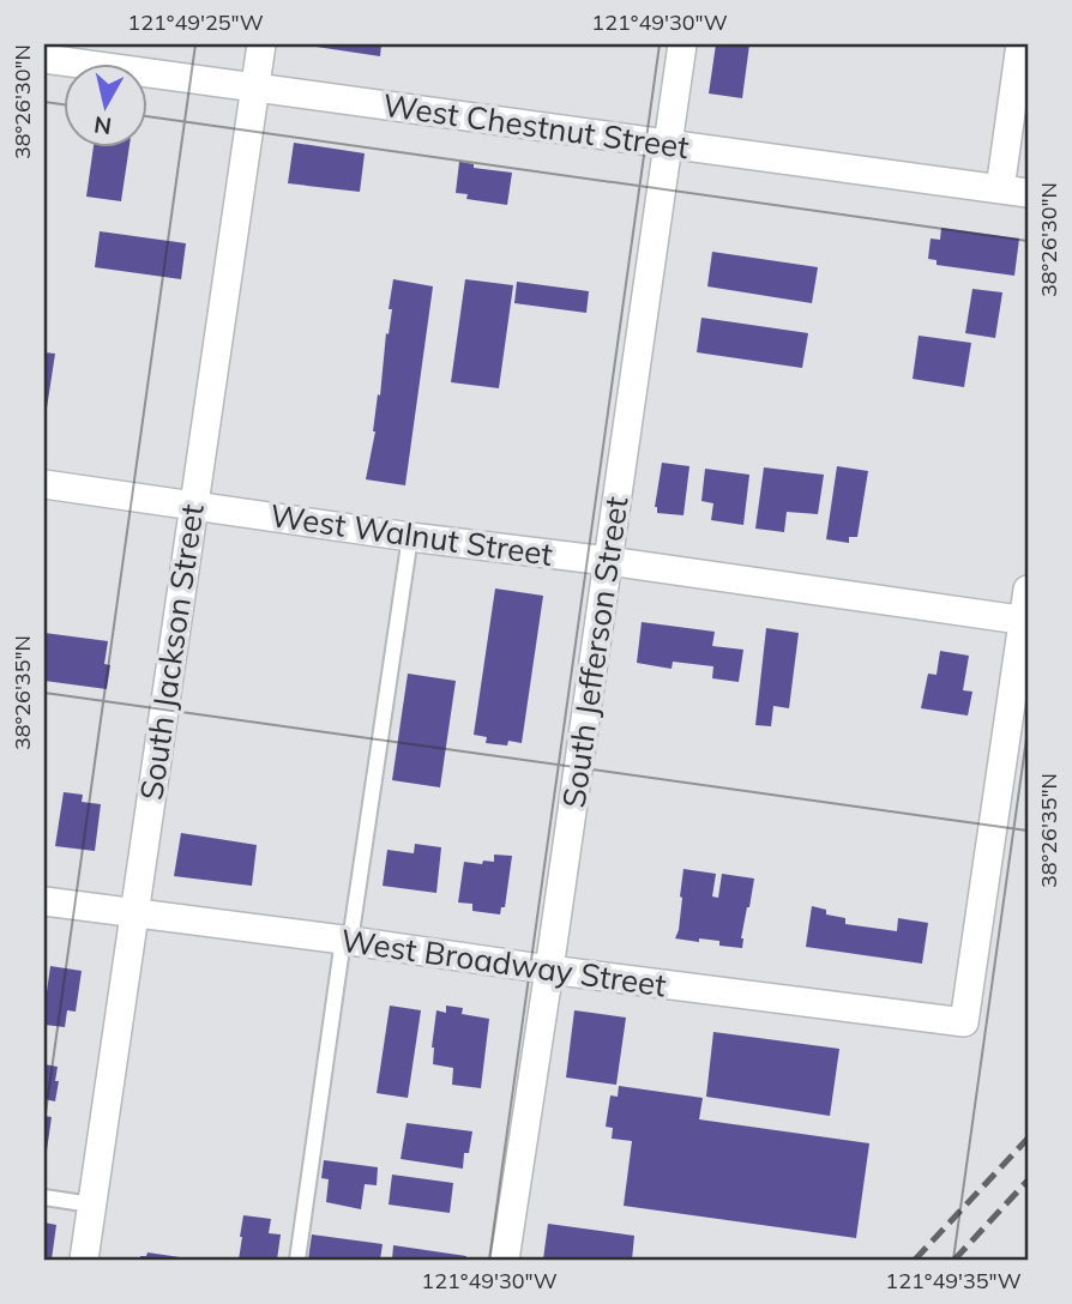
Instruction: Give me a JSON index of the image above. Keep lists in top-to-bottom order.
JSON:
{
  "streets": {
    "street": [
      "West Chestnut Street",
      "West Walnut Street",
      "South Jackson Street",
      "South Jefferson Street",
      "West Broadway Street"
    ]
  },
  "crossings": [
    ["West Chestnut Street", "South Jackson Street"],
    ["West Chestnut Street", "South Jefferson Street"],
    ["West Walnut Street", "South Jackson Street"],
    ["West Walnut Street", "South Jefferson Street"],
    ["West Walnut Street", "West Broadway Street"],
    ["South Jackson Street", "West Broadway Street"],
    ["South Jefferson Street", "West Broadway Street"]
  ],
  "north": "bottom",
  "coordinates": [
    "121°49'25\"W",
    "121°49'30\"W",
    "38°26'30\"N",
    "38°26'35\"N",
    "121°49'35\"W"
  ]
}
